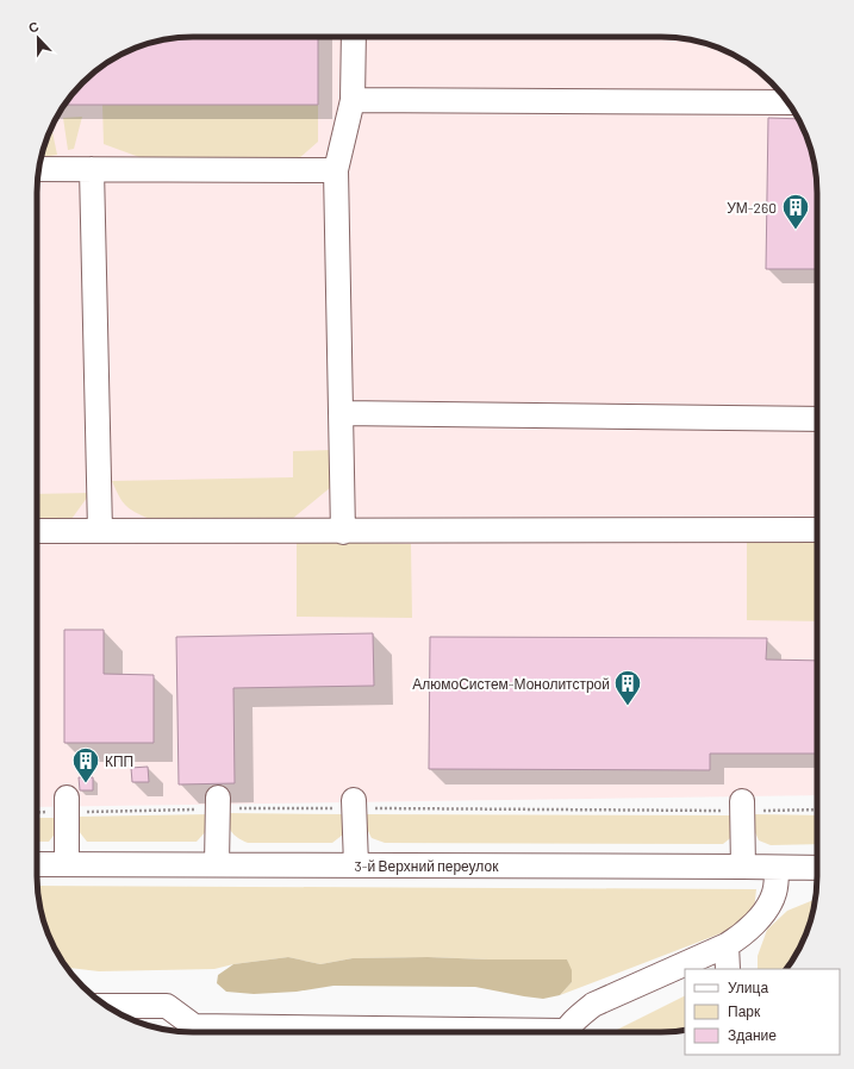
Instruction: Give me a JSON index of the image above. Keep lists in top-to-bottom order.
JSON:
{
  "streets": {
    "street": ["3-й Верхний переулок"]
  },
  "places": {
    "building": ["УМ-260", "АлюмоСистем-Монолитстрой", "КПП"]
  },
  "legend": ["Улица", "Парк", "Здание"],
  "north": "top"
}
